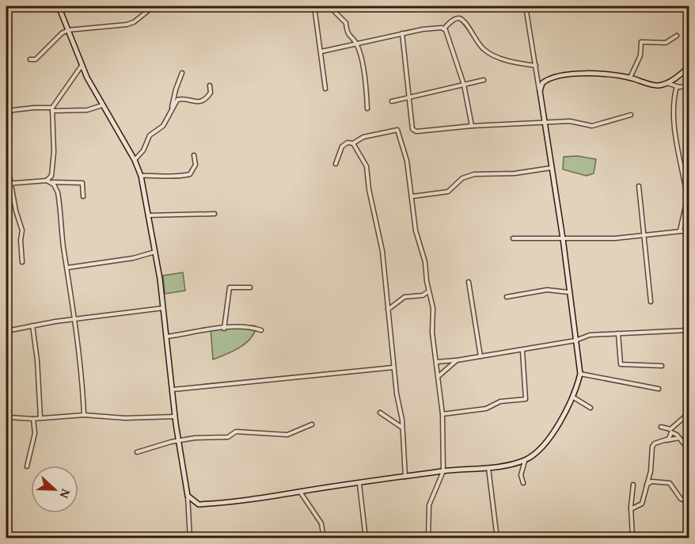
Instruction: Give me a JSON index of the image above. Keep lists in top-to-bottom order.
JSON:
{
  "north": "right"
}
